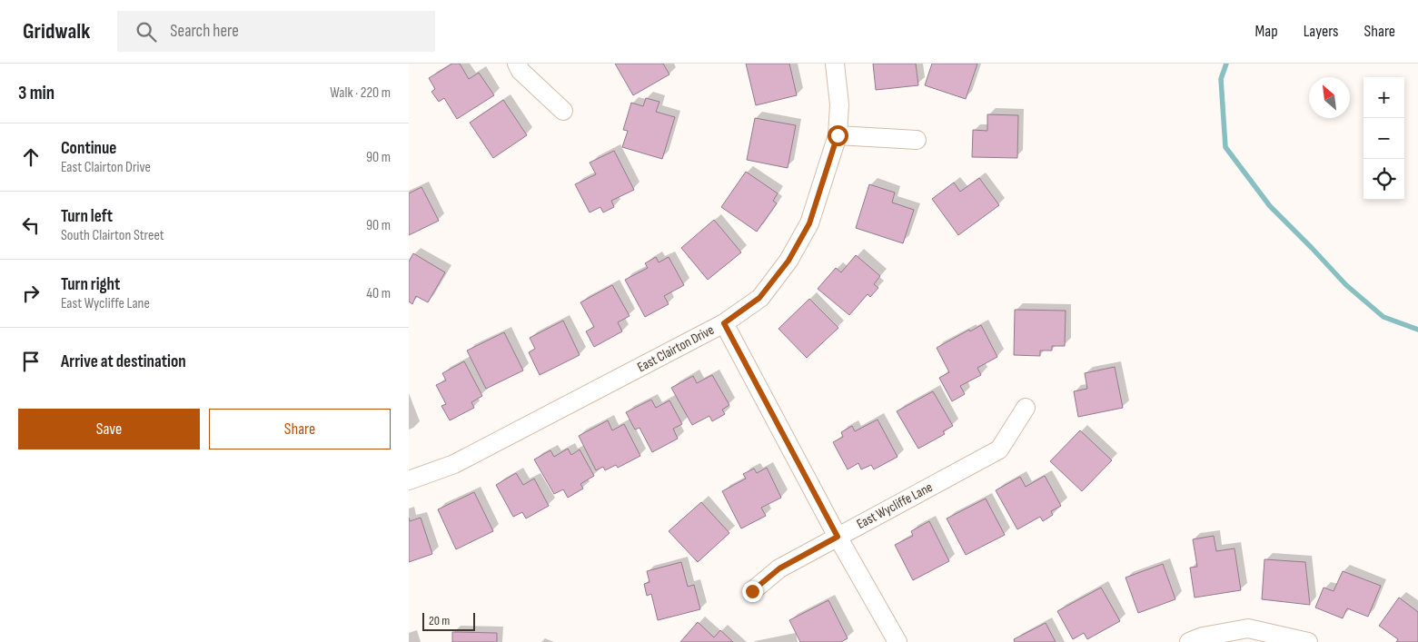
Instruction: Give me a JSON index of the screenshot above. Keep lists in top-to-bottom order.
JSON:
{
  "streets": {
    "street": ["East Clairton Drive", "East Wycliffe Lane"]
  },
  "scale_bar": "20 m",
  "north": "top left",
  "page": {
    "header": "Gridwalk",
    "search": "Search here",
    "nav": ["Map", "Layers", "Share"],
    "heading": ["3 min", "Walk · 220 m"],
    "map_buttons": ["+", "−"],
    "list": [
      ["Continue", "East Clairton Drive", "90 m"],
      ["Turn left", "South Clairton Street", "90 m"],
      ["Turn right", "East Wycliffe Lane", "40 m"],
      "Arrive at destination"
    ],
    "buttons": ["Save", "Share"],
    "scale": "20 m"
  }
}
